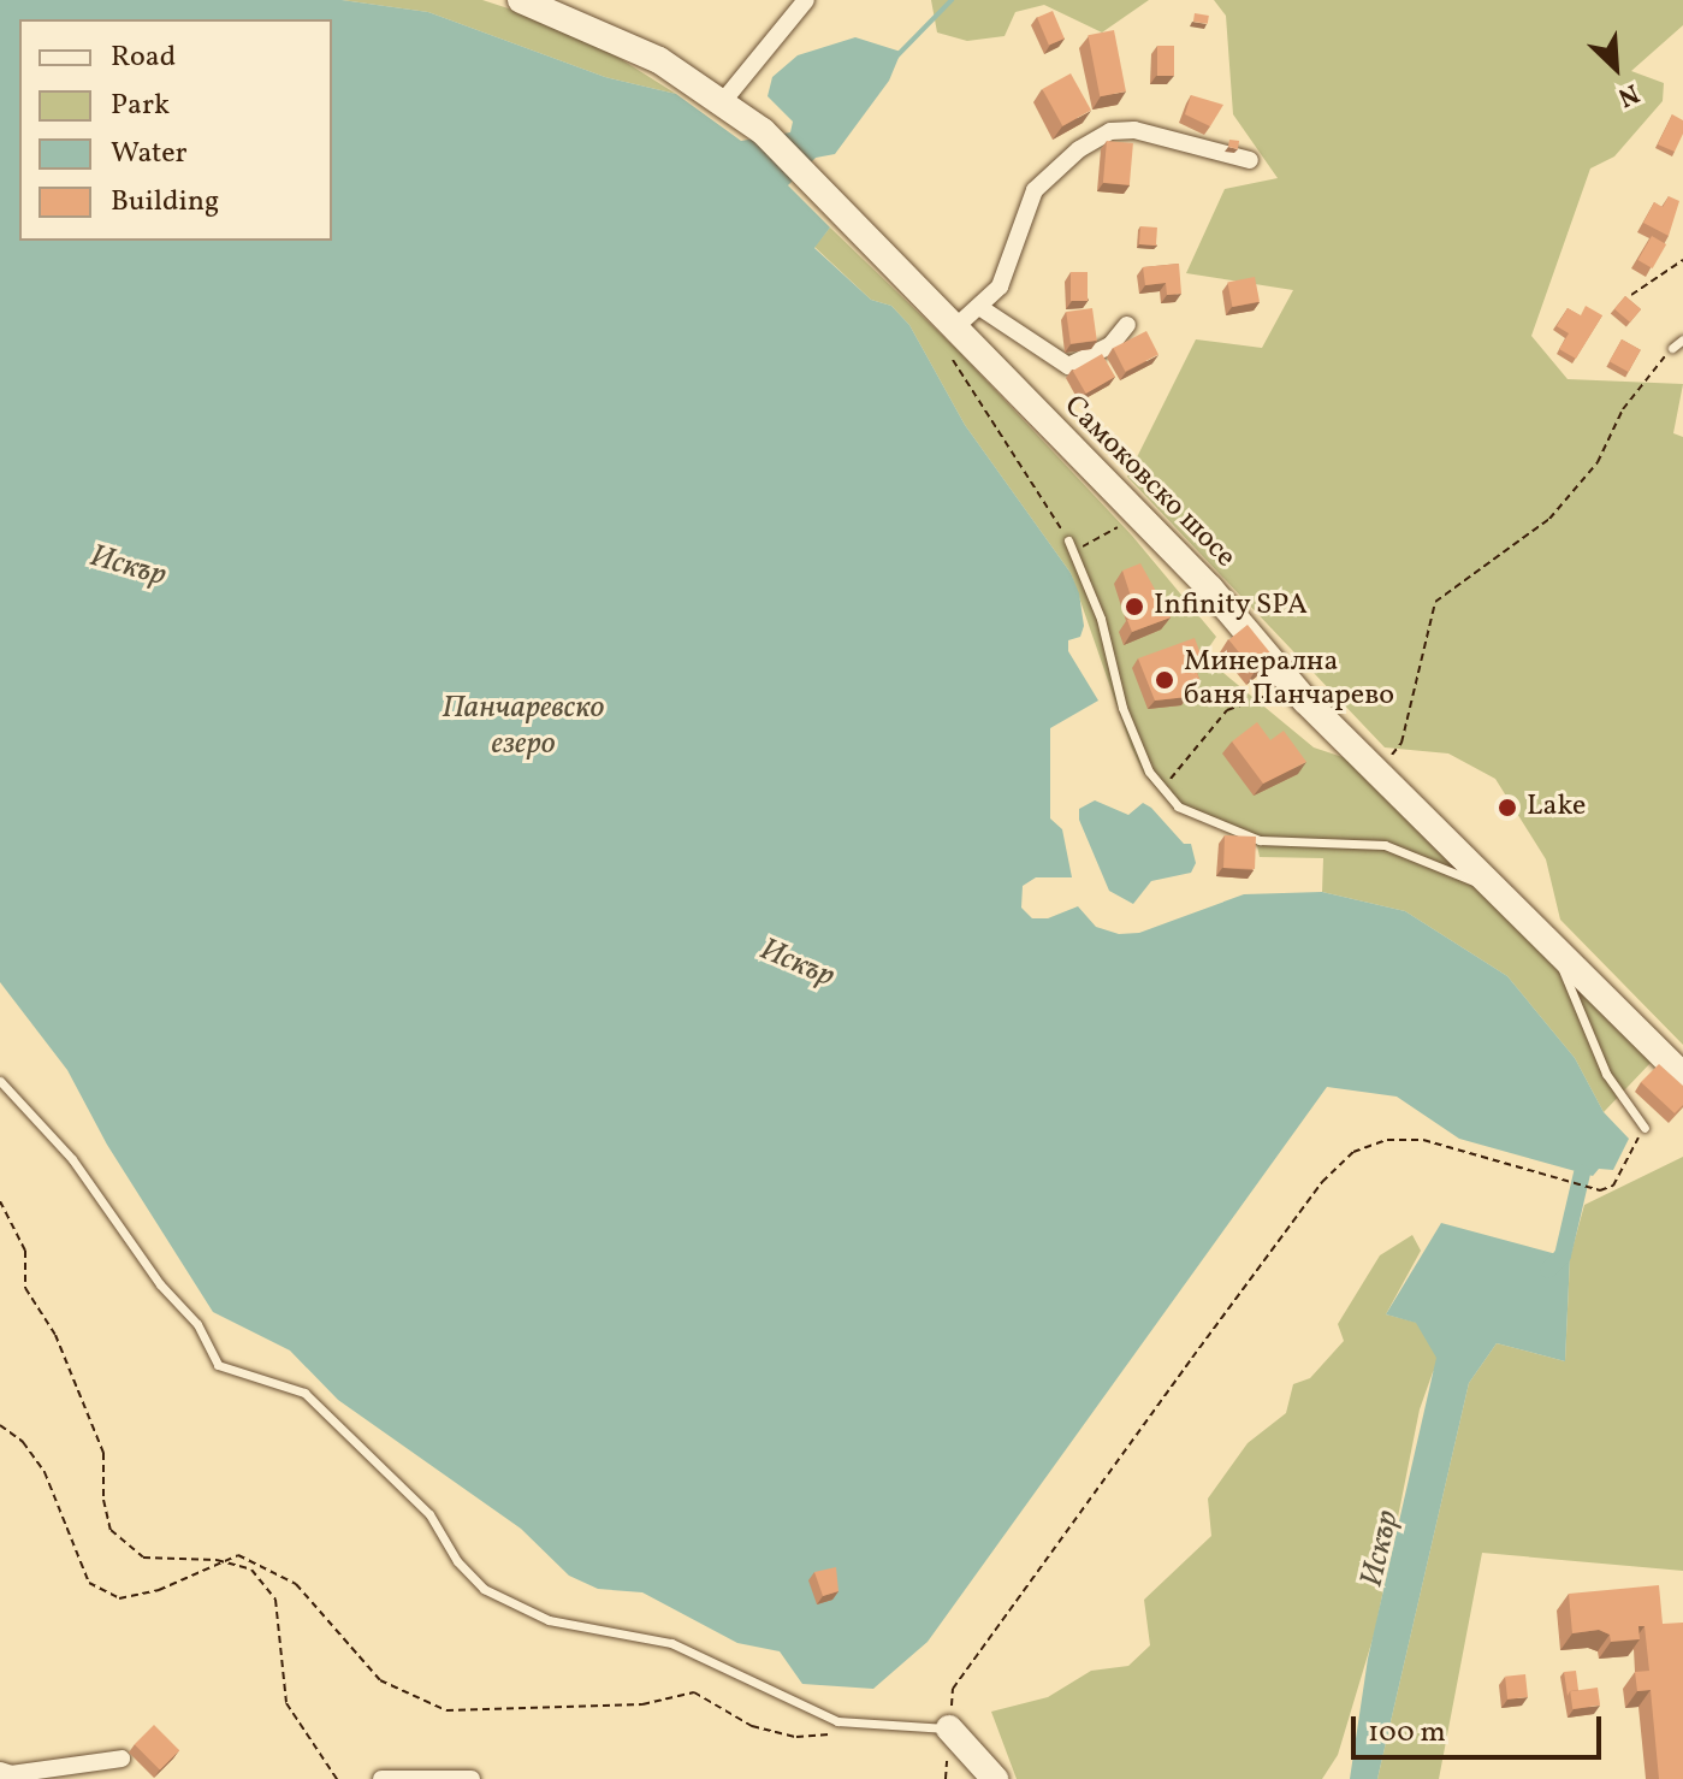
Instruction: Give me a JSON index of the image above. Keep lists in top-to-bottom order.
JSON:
{
  "streets": {
    "main road": ["Самоковско шосе"]
  },
  "water": ["Искър", "Панчаревско езеро"],
  "places": ["Infinity SPA", "Минерална баня Панчарево", "Lake"],
  "legend": [
    "Road",
    "Park",
    "Water",
    "Building"
  ],
  "scale_bar": "100 m",
  "north": "bottom right"
}
